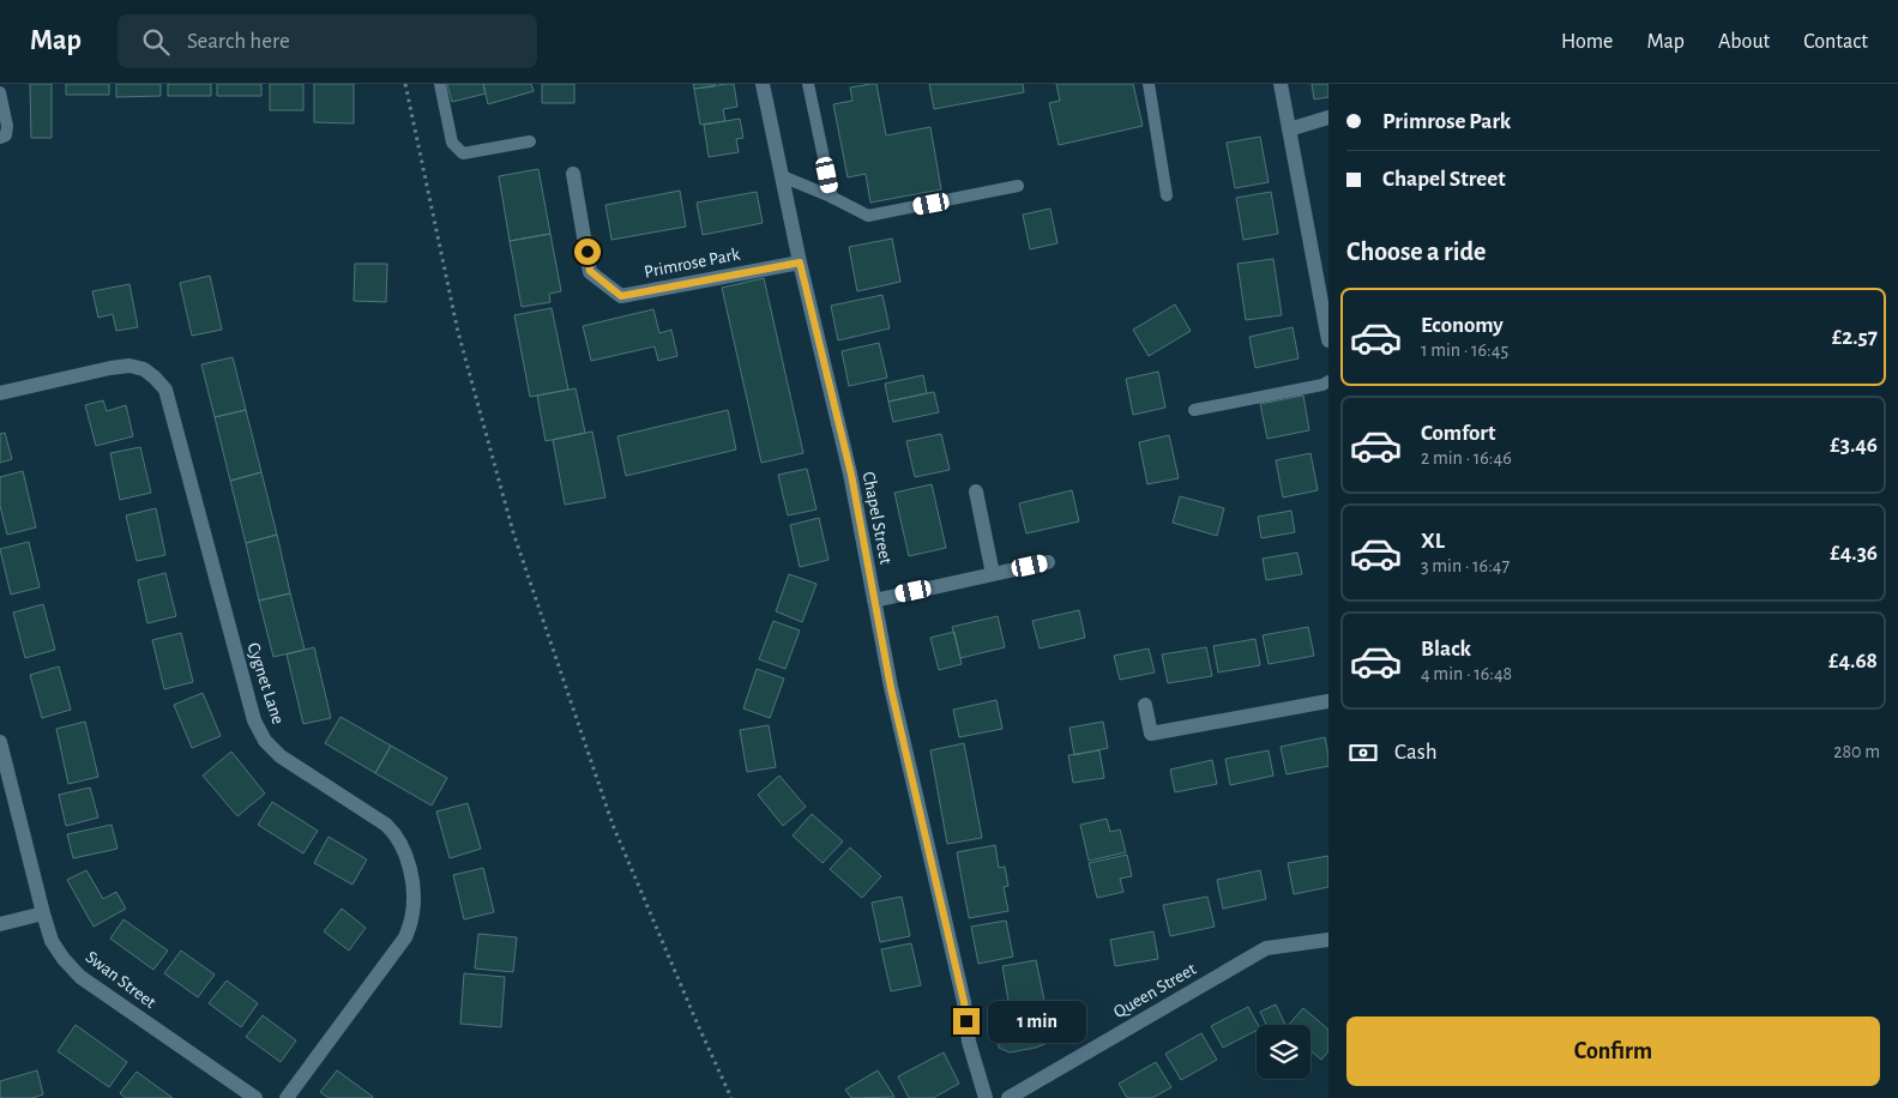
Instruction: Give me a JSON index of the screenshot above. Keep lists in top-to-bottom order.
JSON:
{
  "streets": {
    "street": [
      "Primrose Park",
      "Chapel Street",
      "Cygnet Lane",
      "Swan Street",
      "Queen Street"
    ]
  },
  "crossings": [
    ["Primrose Park", "Chapel Street"]
  ],
  "page": {
    "header": "Map",
    "search": "Search here",
    "nav": [
      "Home",
      "Map",
      "About",
      "Contact"
    ],
    "banner": ["Primrose Park", "Chapel Street"],
    "heading": "Choose a ride",
    "list": [
      {
        "name": "Economy",
        "note": "1 min · 16:45",
        "value": "£2.57"
      },
      {
        "name": "Comfort",
        "note": "2 min · 16:46",
        "value": "£3.46"
      },
      {
        "name": "XL",
        "note": "3 min · 16:47",
        "value": "£4.36"
      },
      {
        "name": "Black",
        "note": "4 min · 16:48",
        "value": "£4.68"
      }
    ],
    "pay": ["Cash", "280 m"],
    "bubble": "1 min",
    "buttons": "Confirm"
  }
}
